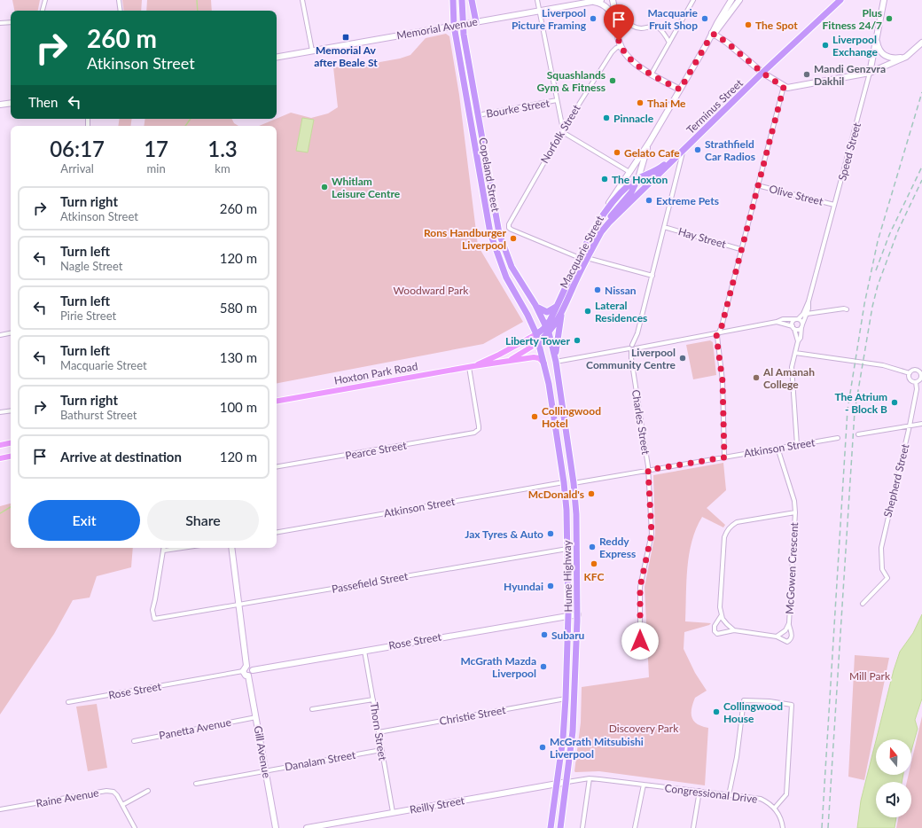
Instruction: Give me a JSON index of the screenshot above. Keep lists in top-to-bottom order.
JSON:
{
  "streets": {
    "highway": [
      "Terminus Street",
      "Copeland Street",
      "Macquarie Street",
      "Hume Highway"
    ],
    "main road": ["Hoxton Park Road"],
    "street": [
      "Memorial Avenue",
      "Bourke Street",
      "Norfolk Street",
      "Speed Street",
      "Olive Street",
      "Hay Street",
      "Charles Street",
      "Atkinson Street",
      "Pearce Street",
      "Shepherd Street",
      "McGowen Crescent",
      "Passefield Street",
      "Rose Street",
      "Christie Street",
      "Panetta Avenue",
      "Thorn Street",
      "Gill Avenue",
      "Danalam Street",
      "Congressional Drive",
      "Raine Avenue",
      "Reilly Street"
    ]
  },
  "crossings": [
    ["Memorial Avenue", "Copeland Street"],
    ["Terminus Street", "Macquarie Street"],
    ["Bourke Street", "Copeland Street"],
    ["Norfolk Street", "Macquarie Street"],
    ["Speed Street", "Olive Street"],
    ["Speed Street", "Atkinson Street"],
    ["Copeland Street", "Macquarie Street"],
    ["Copeland Street", "Hoxton Park Road"],
    ["Copeland Street", "Hume Highway"],
    ["Macquarie Street", "Hume Highway"],
    ["Hoxton Park Road", "Pearce Street"],
    ["Hoxton Park Road", "Hume Highway"],
    ["Charles Street", "Atkinson Street"],
    ["Atkinson Street", "McGowen Crescent"],
    ["Atkinson Street", "Hume Highway"],
    ["Hume Highway", "Passefield Street"],
    ["Hume Highway", "Rose Street"],
    ["Hume Highway", "Christie Street"],
    ["Hume Highway", "Congressional Drive"],
    ["Hume Highway", "Reilly Street"],
    ["Rose Street", "Thorn Street"],
    ["Rose Street", "Gill Avenue"],
    ["Christie Street", "Thorn Street"],
    ["Panetta Avenue", "Gill Avenue"],
    ["Thorn Street", "Danalam Street"],
    ["Thorn Street", "Reilly Street"],
    ["Gill Avenue", "Danalam Street"],
    ["Congressional Drive", "Reilly Street"]
  ],
  "parks": ["Woodward Park", "Mill Park", "Discovery Park"],
  "places": {
    "other": [
      "Liverpool Picture Framing",
      "Macquarie Fruit Shop",
      "Plus Fitness 24/7",
      "The Spot",
      "Liverpool Exchange",
      "Mandi Genzvra Dakhil",
      "Squashlands Gym & Fitness",
      "Thai Me",
      "Pinnacle",
      "Strathfield Car Radios",
      "Gelato Cafe",
      "The Hoxton",
      "Whitlam Leisure Centre",
      "Extreme Pets",
      "Rons Handburger Liverpool",
      "Nissan",
      "Lateral Residences",
      "Liberty Tower",
      "Liverpool Community Centre",
      "Al Amanah College",
      "The Atrium - Block B",
      "Collingwood Hotel",
      "McDonald's",
      "Jax Tyres & Auto",
      "Reddy Express",
      "KFC",
      "Hyundai",
      "Subaru",
      "McGrath Mazda Liverpool",
      "Collingwood House",
      "McGrath Mitsubishi Liverpool"
    ],
    "transit": ["Memorial Av after Beale St"]
  },
  "north": "top",
  "page": {
    "turn": ["260 m", "Atkinson Street"],
    "then": "Then",
    "eta": [
      "06:17",
      "Arrival",
      "17",
      "min",
      "1.3",
      "km"
    ],
    "list": [
      {
        "name": "Turn right",
        "note": "Atkinson Street",
        "value": "260 m"
      },
      {
        "name": "Turn left",
        "note": "Nagle Street",
        "value": "120 m"
      },
      {
        "name": "Turn left",
        "note": "Pirie Street",
        "value": "580 m"
      },
      {
        "name": "Turn left",
        "note": "Macquarie Street",
        "value": "130 m"
      },
      {
        "name": "Turn right",
        "note": "Bathurst Street",
        "value": "100 m"
      },
      {
        "name": "Arrive at destination",
        "value": "120 m"
      }
    ],
    "buttons": ["Exit", "Share"]
  }
}
